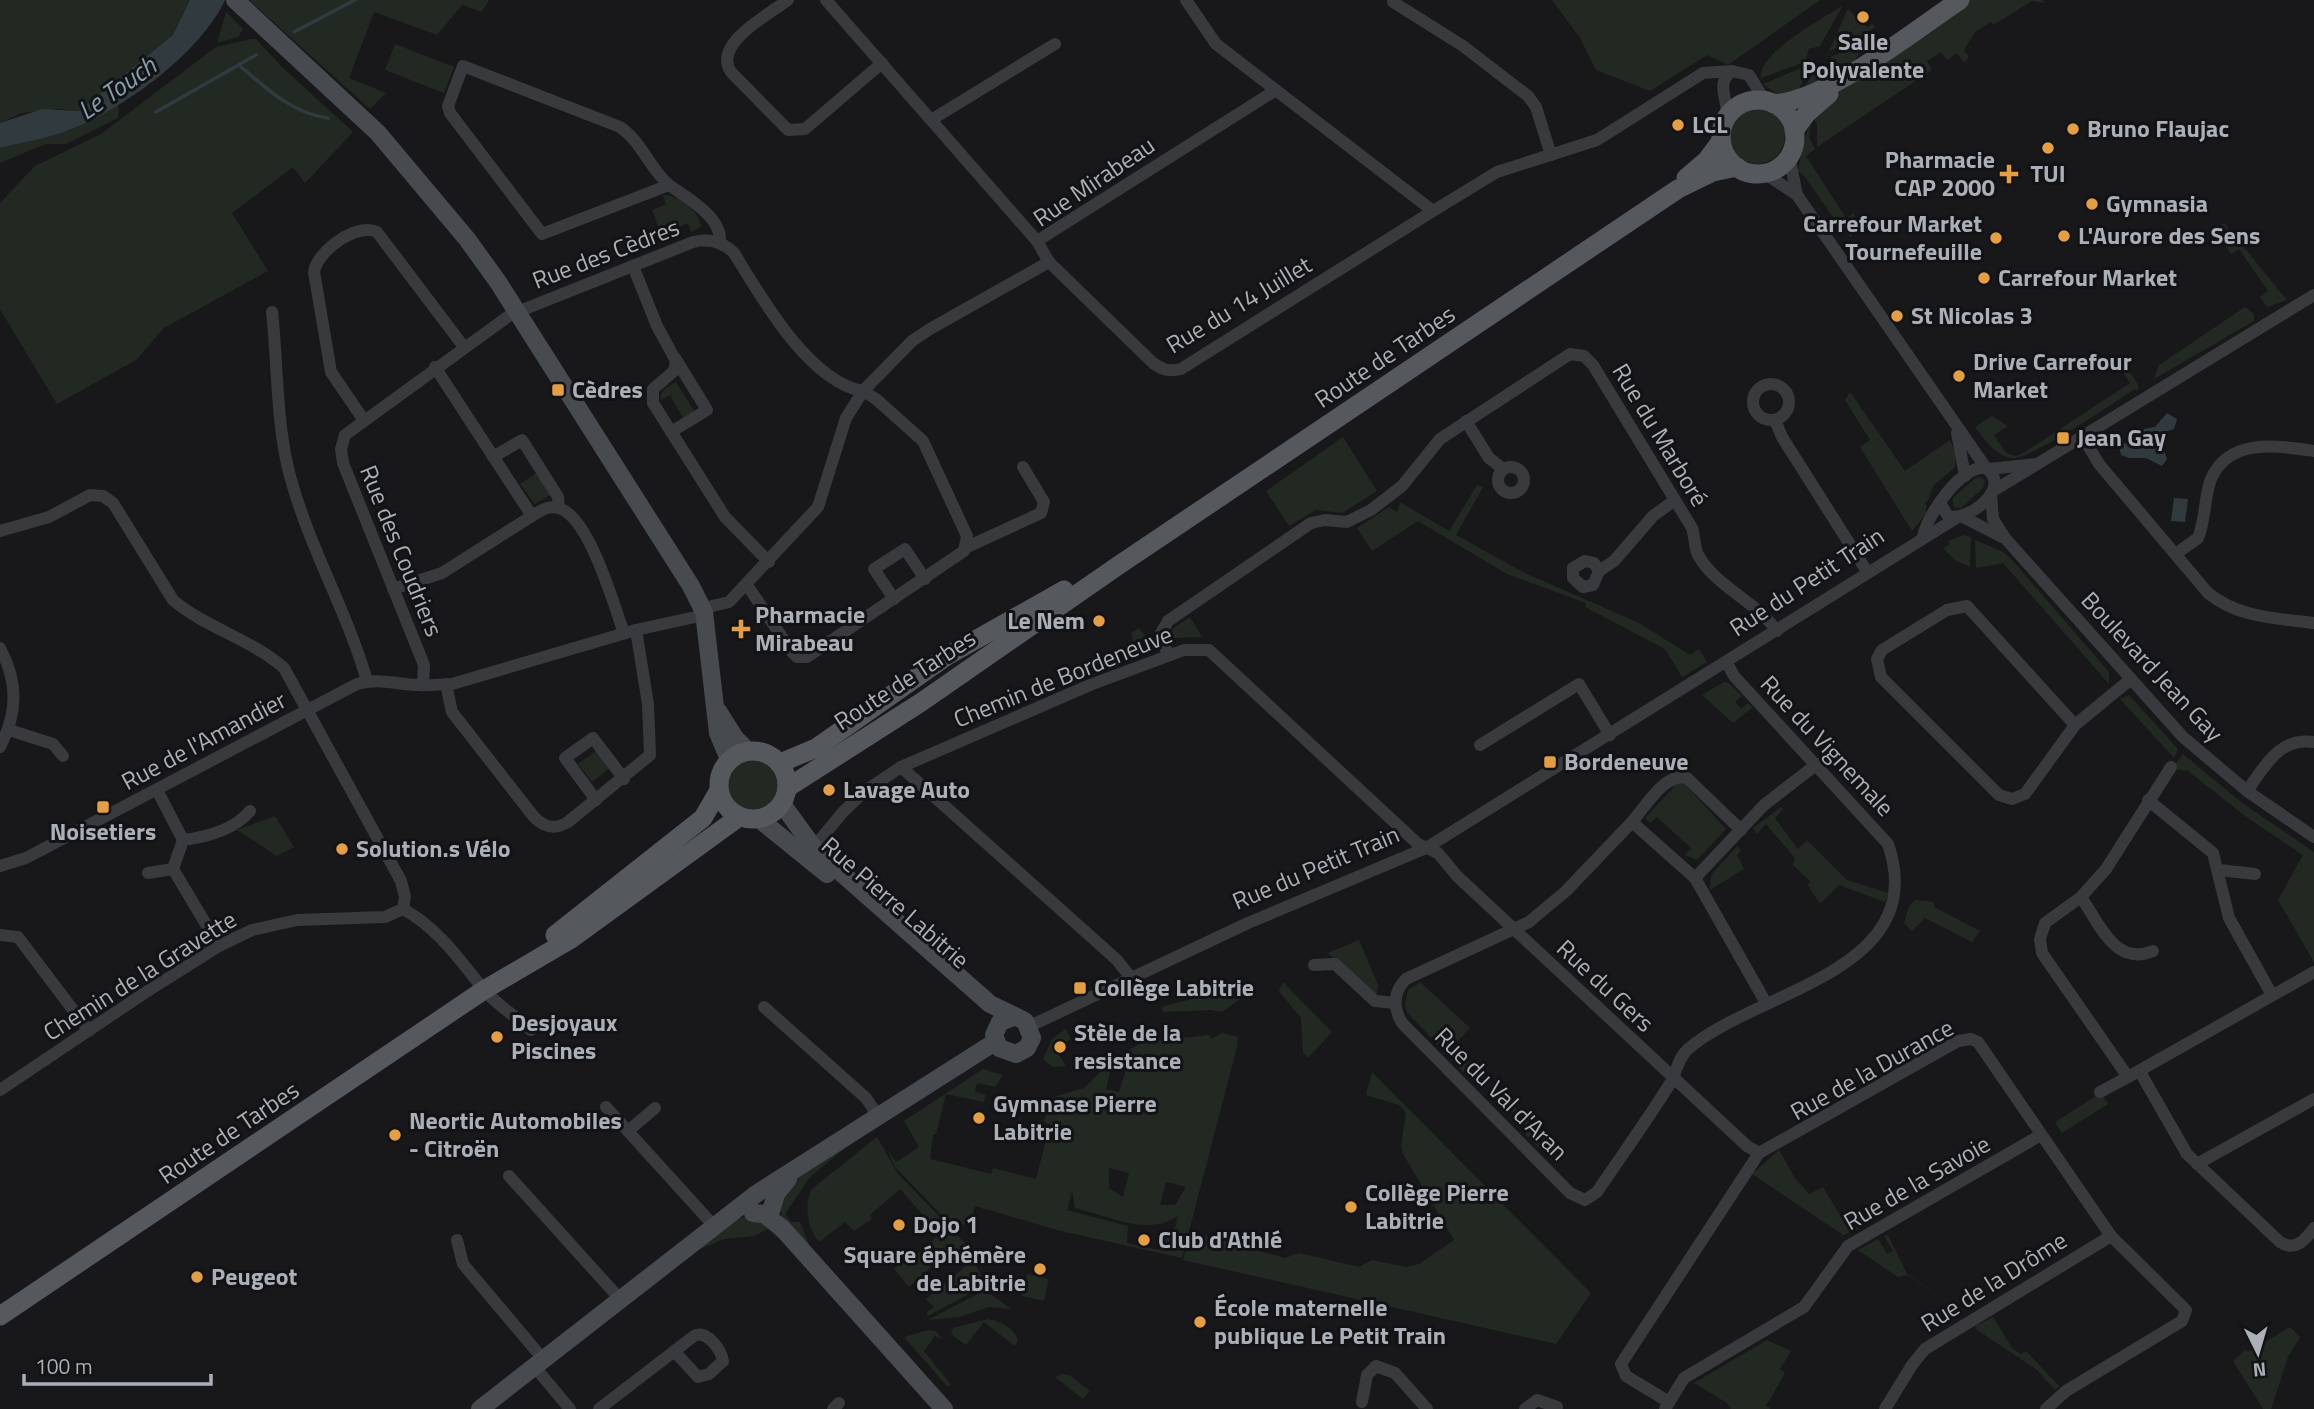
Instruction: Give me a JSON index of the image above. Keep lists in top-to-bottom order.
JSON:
{
  "streets": {
    "main road": ["Route de Tarbes"],
    "street": [
      "Rue Mirabeau",
      "Rue des Cèdres",
      "Rue du 14 Juillet",
      "Rue du Marboré",
      "Rue des Coudriers",
      "Rue du Petit Train",
      "Boulevard Jean Gay",
      "Chemin de Bordeneuve",
      "Rue de l'Amandier",
      "Rue du Vignemale",
      "Rue Pierre Labitrie",
      "Chemin de la Gravette",
      "Rue du Gers",
      "Rue de la Durance",
      "Rue du Val d'Aran",
      "Rue de la Savoie",
      "Rue de la Drôme"
    ]
  },
  "crossings": [
    ["Rue Mirabeau", "Rue du 14 Juillet"],
    ["Rue des Cèdres", "Rue des Coudriers"],
    ["Route de Tarbes", "Rue Pierre Labitrie"],
    ["Rue du Marboré", "Rue du Petit Train"],
    ["Rue du Marboré", "Chemin de Bordeneuve"],
    ["Rue du Petit Train", "Boulevard Jean Gay"],
    ["Rue du Petit Train", "Chemin de Bordeneuve"],
    ["Rue du Petit Train", "Rue du Vignemale"],
    ["Rue du Petit Train", "Rue Pierre Labitrie"],
    ["Rue du Petit Train", "Rue du Gers"],
    ["Chemin de Bordeneuve", "Rue Pierre Labitrie"],
    ["Chemin de Bordeneuve", "Rue du Gers"],
    ["Rue du Vignemale", "Rue du Gers"],
    ["Rue du Vignemale", "Rue du Val d'Aran"],
    ["Rue du Gers", "Rue de la Durance"],
    ["Rue du Gers", "Rue du Val d'Aran"],
    ["Rue de la Durance", "Rue de la Savoie"],
    ["Rue de la Durance", "Rue de la Drôme"]
  ],
  "water": ["Le Touch"],
  "places": {
    "other": [
      "Salle Polyvalente",
      "LCL",
      "Bruno Flaujac",
      "TUI",
      "Gymnasia",
      "L'Aurore des Sens",
      "Carrefour Market Tournefeuille",
      "Carrefour Market",
      "St Nicolas 3",
      "Drive Carrefour Market",
      "Le Nem",
      "Lavage Auto",
      "Solution.s Vélo",
      "Desjoyaux Piscines",
      "Stèle de la resistance",
      "Gymnase Pierre Labitrie",
      "Neortic Automobiles - Citroën",
      "Collège Pierre Labitrie",
      "Dojo 1",
      "Club d'Athlé",
      "Square éphémère de Labitrie",
      "Peugeot",
      "École maternelle publique Le Petit Train"
    ],
    "health": ["Pharmacie CAP 2000", "Pharmacie Mirabeau"],
    "transit": [
      "Cèdres",
      "Jean Gay",
      "Bordeneuve",
      "Noisetiers",
      "Collège Labitrie"
    ]
  },
  "scale_bar": "100 m",
  "north": "bottom"
}
